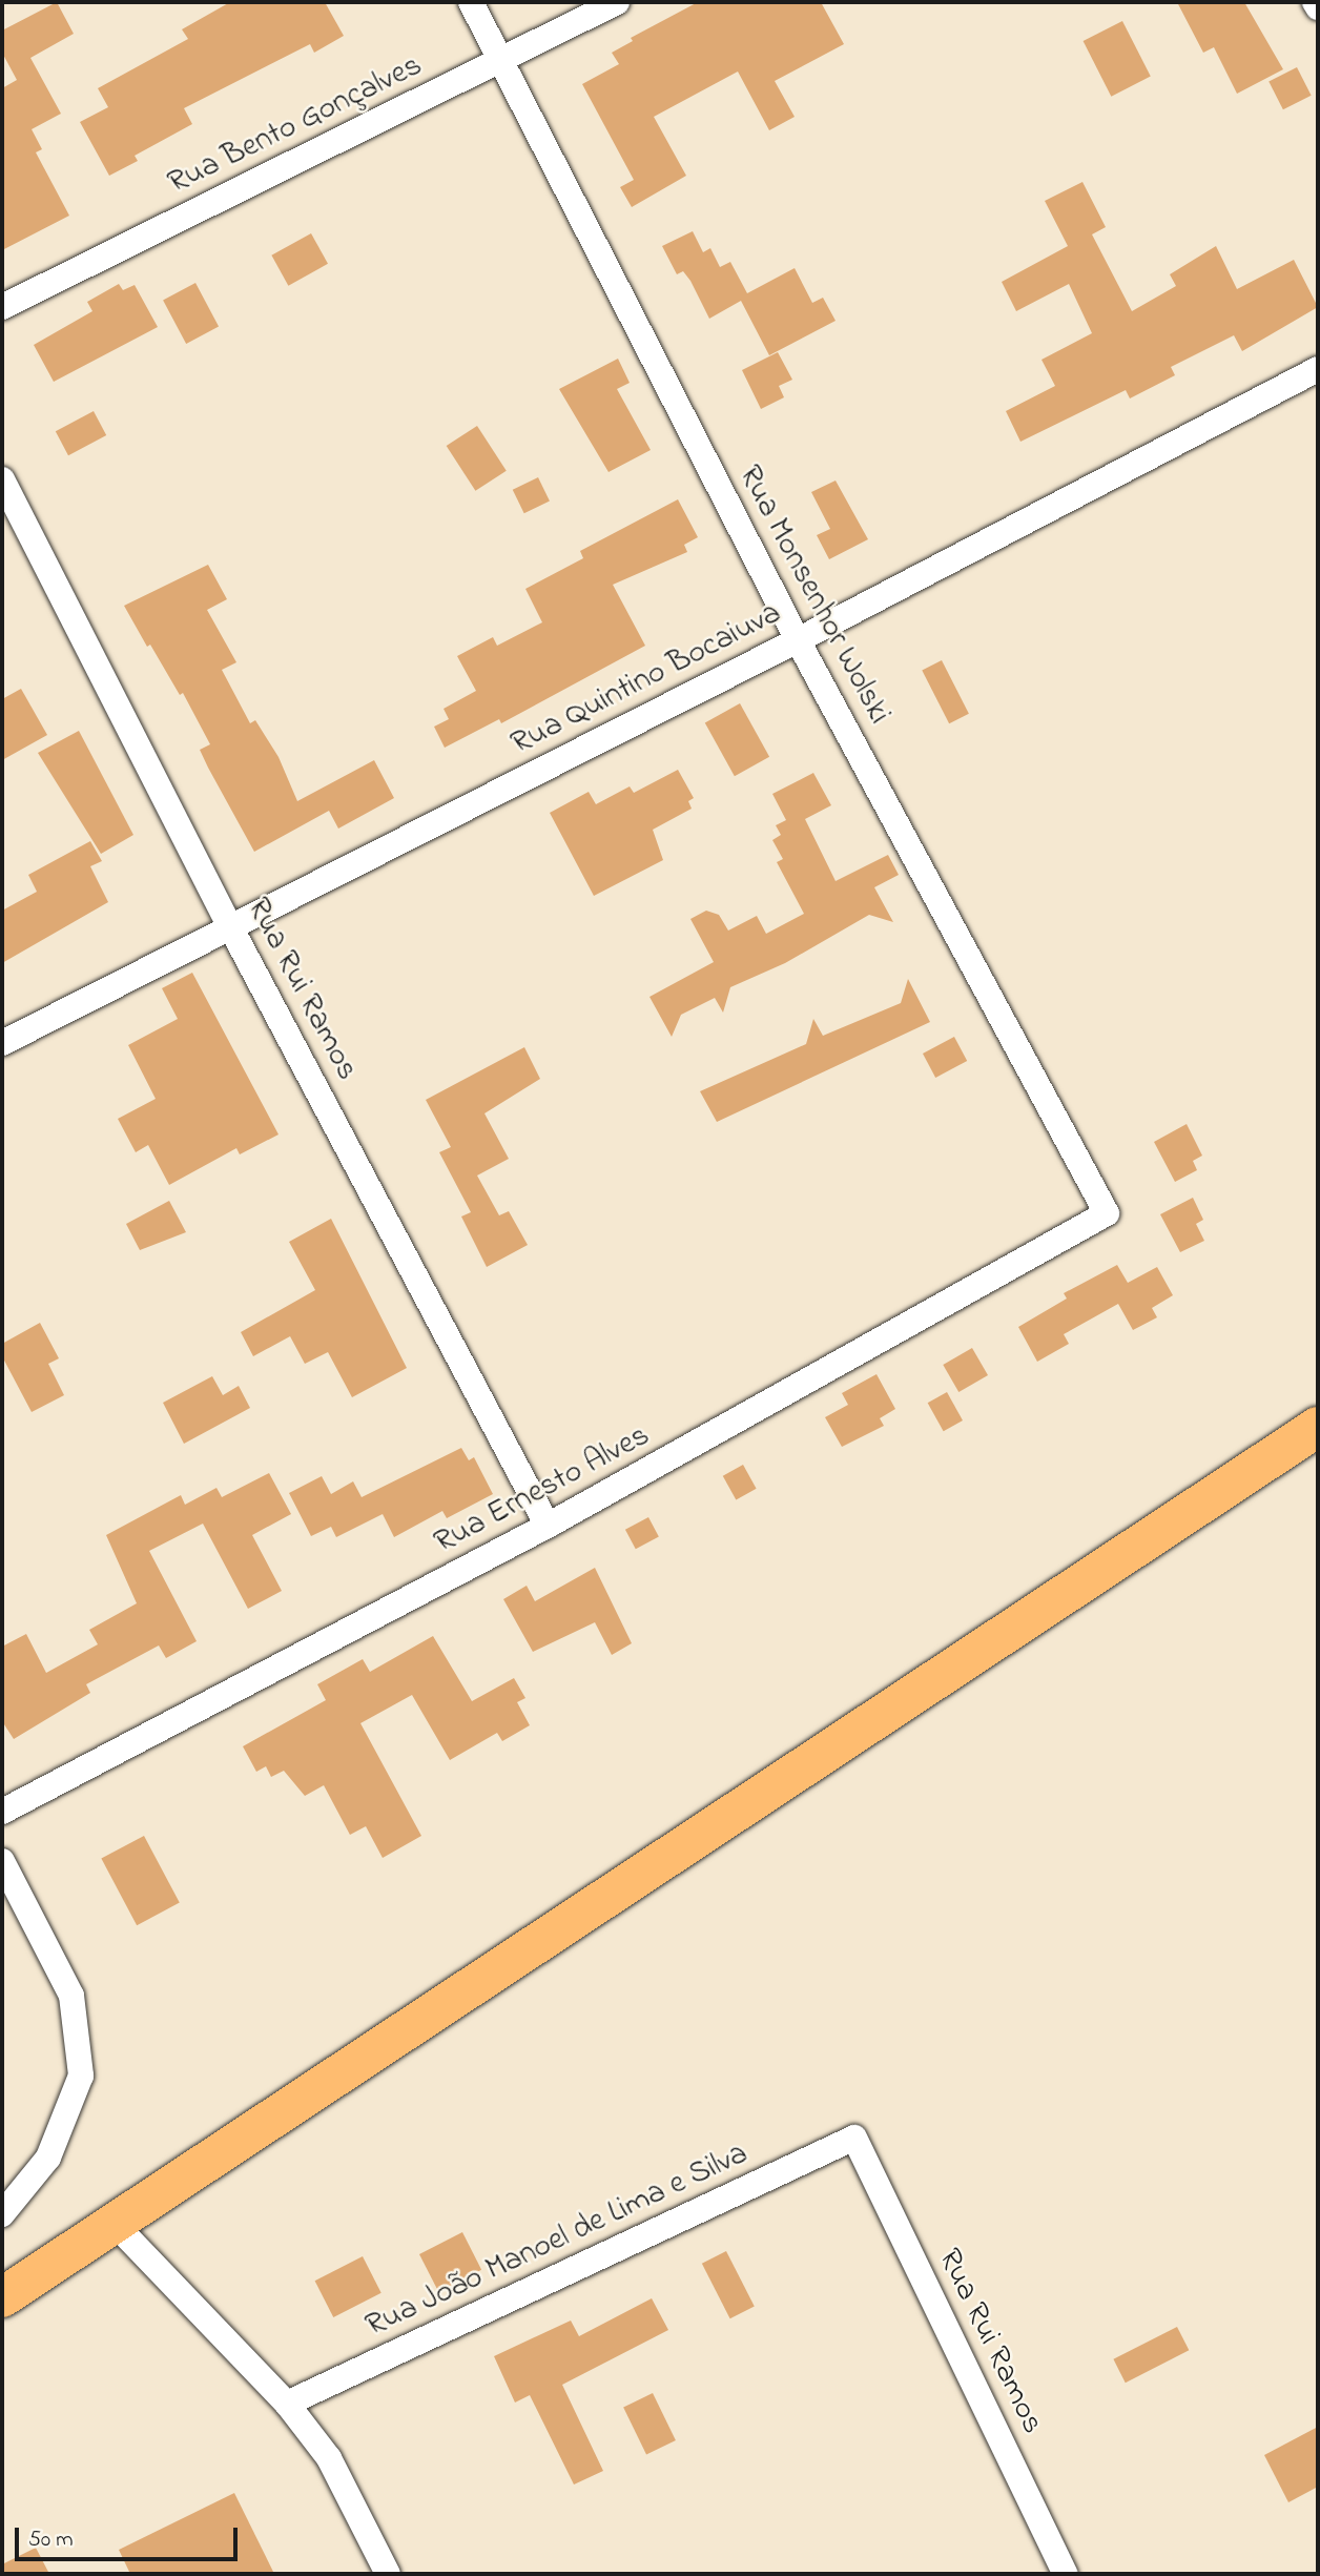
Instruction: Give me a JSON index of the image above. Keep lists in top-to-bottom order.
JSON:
{
  "streets": {
    "street": [
      "Rua Bento Gonçalves",
      "Rua Monsenhor Wolski",
      "Rua Quintino Bocaiuva",
      "Rua Rui Ramos",
      "Rua Ernesto Alves",
      "Rua João Manoel de Lima e Silva"
    ]
  },
  "crossings": [
    ["Rua Bento Gonçalves", "Rua Monsenhor Wolski"],
    ["Rua Monsenhor Wolski", "Rua Quintino Bocaiuva"],
    ["Rua Monsenhor Wolski", "Rua Ernesto Alves"],
    ["Rua Quintino Bocaiuva", "Rua Rui Ramos"],
    ["Rua Rui Ramos", "Rua Ernesto Alves"],
    ["Rua Rui Ramos", "Rua João Manoel de Lima e Silva"]
  ],
  "scale_bar": "50 m"
}
